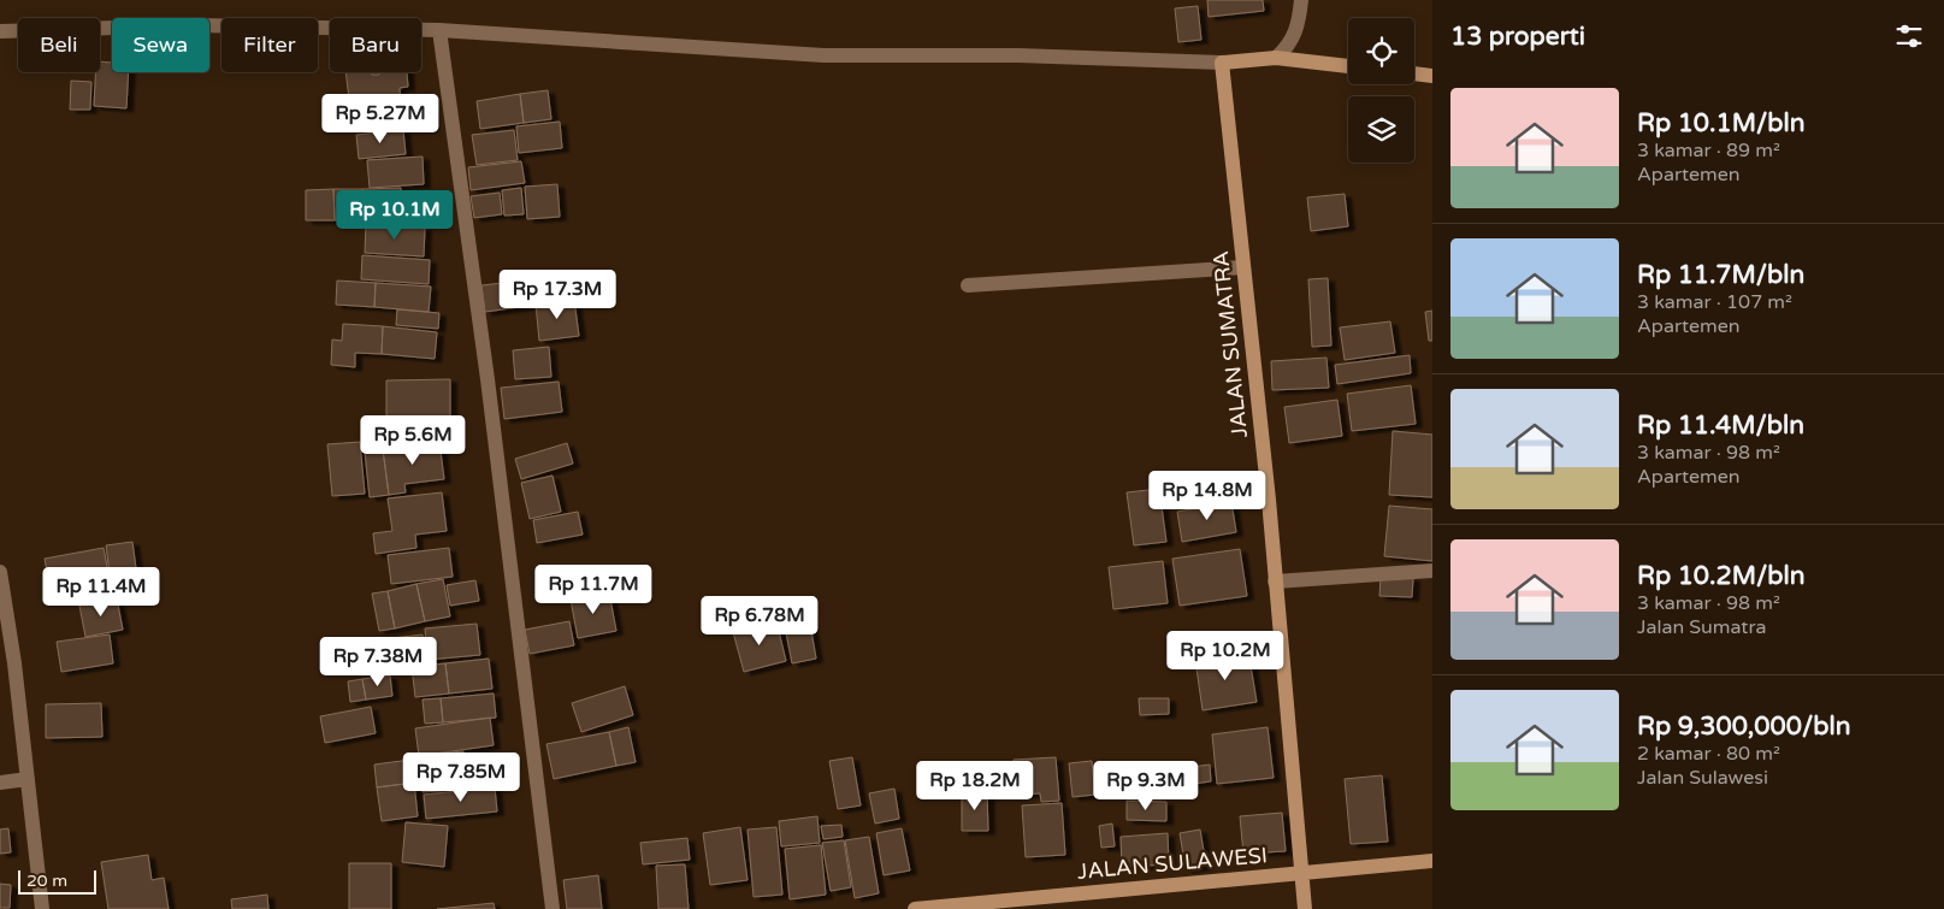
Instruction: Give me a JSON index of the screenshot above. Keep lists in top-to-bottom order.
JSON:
{
  "streets": {
    "street": ["JALAN SUMATRA", "JALAN SULAWESI"]
  },
  "crossings": [
    ["JALAN SUMATRA", "JALAN SULAWESI"]
  ],
  "scale_bar": "20 m",
  "page": {
    "heading": "13 properti",
    "chip": [
      "Beli",
      "Sewa",
      "Filter",
      "Baru"
    ],
    "list": [
      {
        "name": "Rp 10.1M/bln",
        "note": "3 kamar · 89 m² · Apartemen"
      },
      {
        "name": "Rp 11.7M/bln",
        "note": "3 kamar · 107 m² · Apartemen"
      },
      {
        "name": "Rp 11.4M/bln",
        "note": "3 kamar · 98 m² · Apartemen"
      },
      {
        "name": "Rp 10.2M/bln",
        "note": "3 kamar · 98 m² · Jalan Sumatra"
      },
      {
        "name": "Rp 9,300,000/bln",
        "note": "2 kamar · 80 m² · Jalan Sulawesi"
      }
    ],
    "price": [
      "Rp 5.27M",
      "Rp 10.1M",
      "Rp 17.3M",
      "Rp 5.6M",
      "Rp 14.8M",
      "Rp 11.7M",
      "Rp 11.4M",
      "Rp 6.78M",
      "Rp 10.2M",
      "Rp 7.38M",
      "Rp 7.85M",
      "Rp 18.2M",
      "Rp 9.3M"
    ],
    "scale": "20 m"
  }
}
